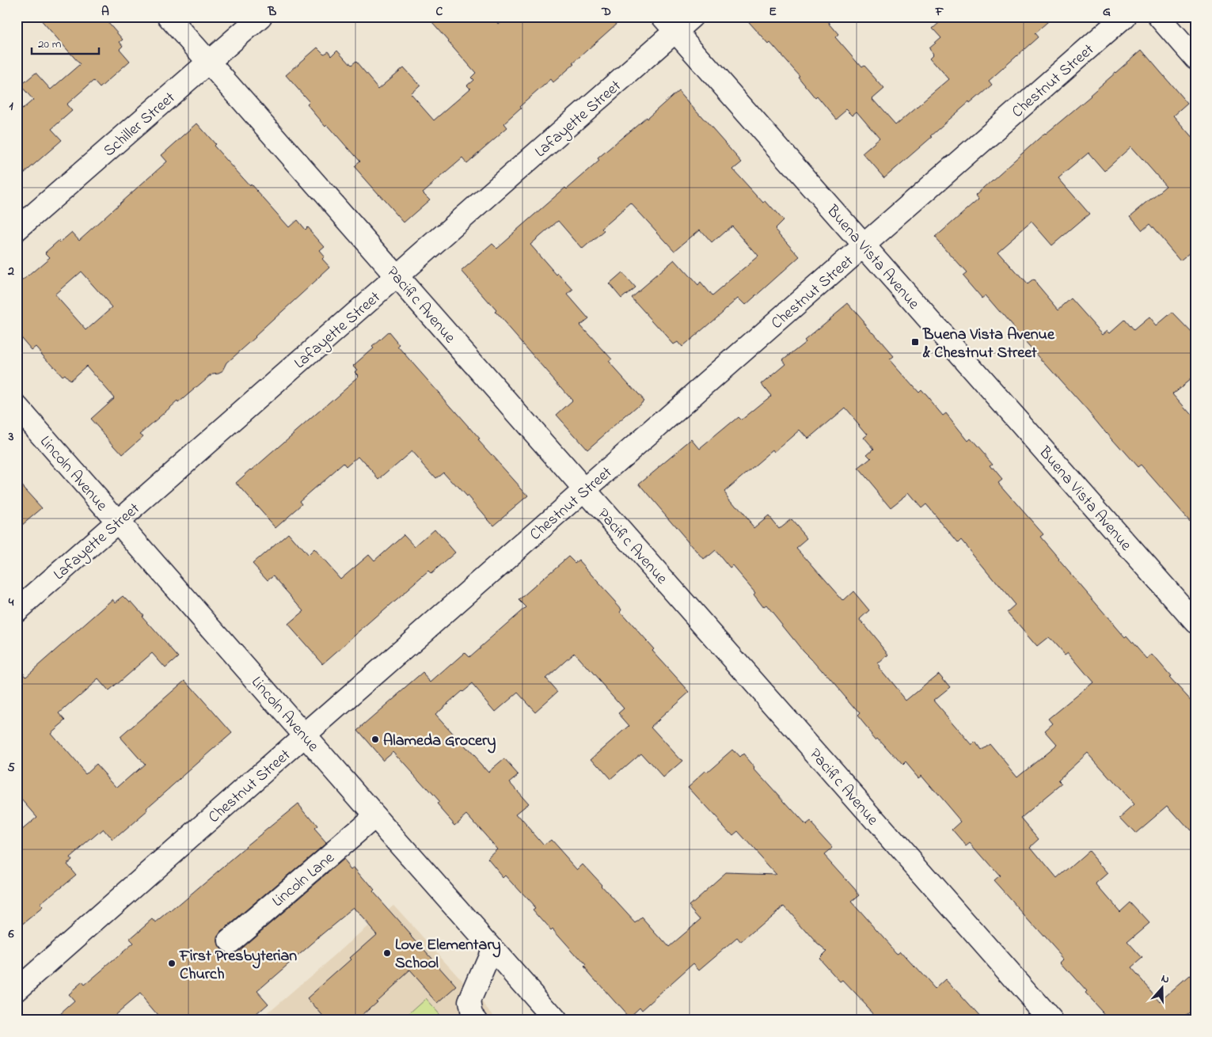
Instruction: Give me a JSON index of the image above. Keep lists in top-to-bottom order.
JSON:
{
  "streets": {
    "street": [
      "Chestnut Street",
      "Lafayette Street",
      "Schiller Street",
      "Buena Vista Avenue",
      "Pacific Avenue",
      "Lincoln Avenue",
      "Lincoln Lane"
    ]
  },
  "crossings": [
    ["Chestnut Street", "Buena Vista Avenue"],
    ["Chestnut Street", "Pacific Avenue"],
    ["Chestnut Street", "Lincoln Avenue"],
    ["Lafayette Street", "Buena Vista Avenue"],
    ["Lafayette Street", "Pacific Avenue"],
    ["Lafayette Street", "Lincoln Avenue"],
    ["Schiller Street", "Pacific Avenue"],
    ["Lincoln Avenue", "Lincoln Lane"]
  ],
  "places": {
    "transit": ["Buena Vista Avenue & Chestnut Street"],
    "other": ["Alameda Grocery", "Love Elementary School", "First Presbyterian Church"]
  },
  "scale_bar": "20 m",
  "north": "top",
  "grid": {
    "columns": [
      "A",
      "B",
      "C",
      "D",
      "E",
      "F",
      "G"
    ],
    "rows": [
      "1",
      "2",
      "3",
      "4",
      "5",
      "6"
    ]
  }
}
